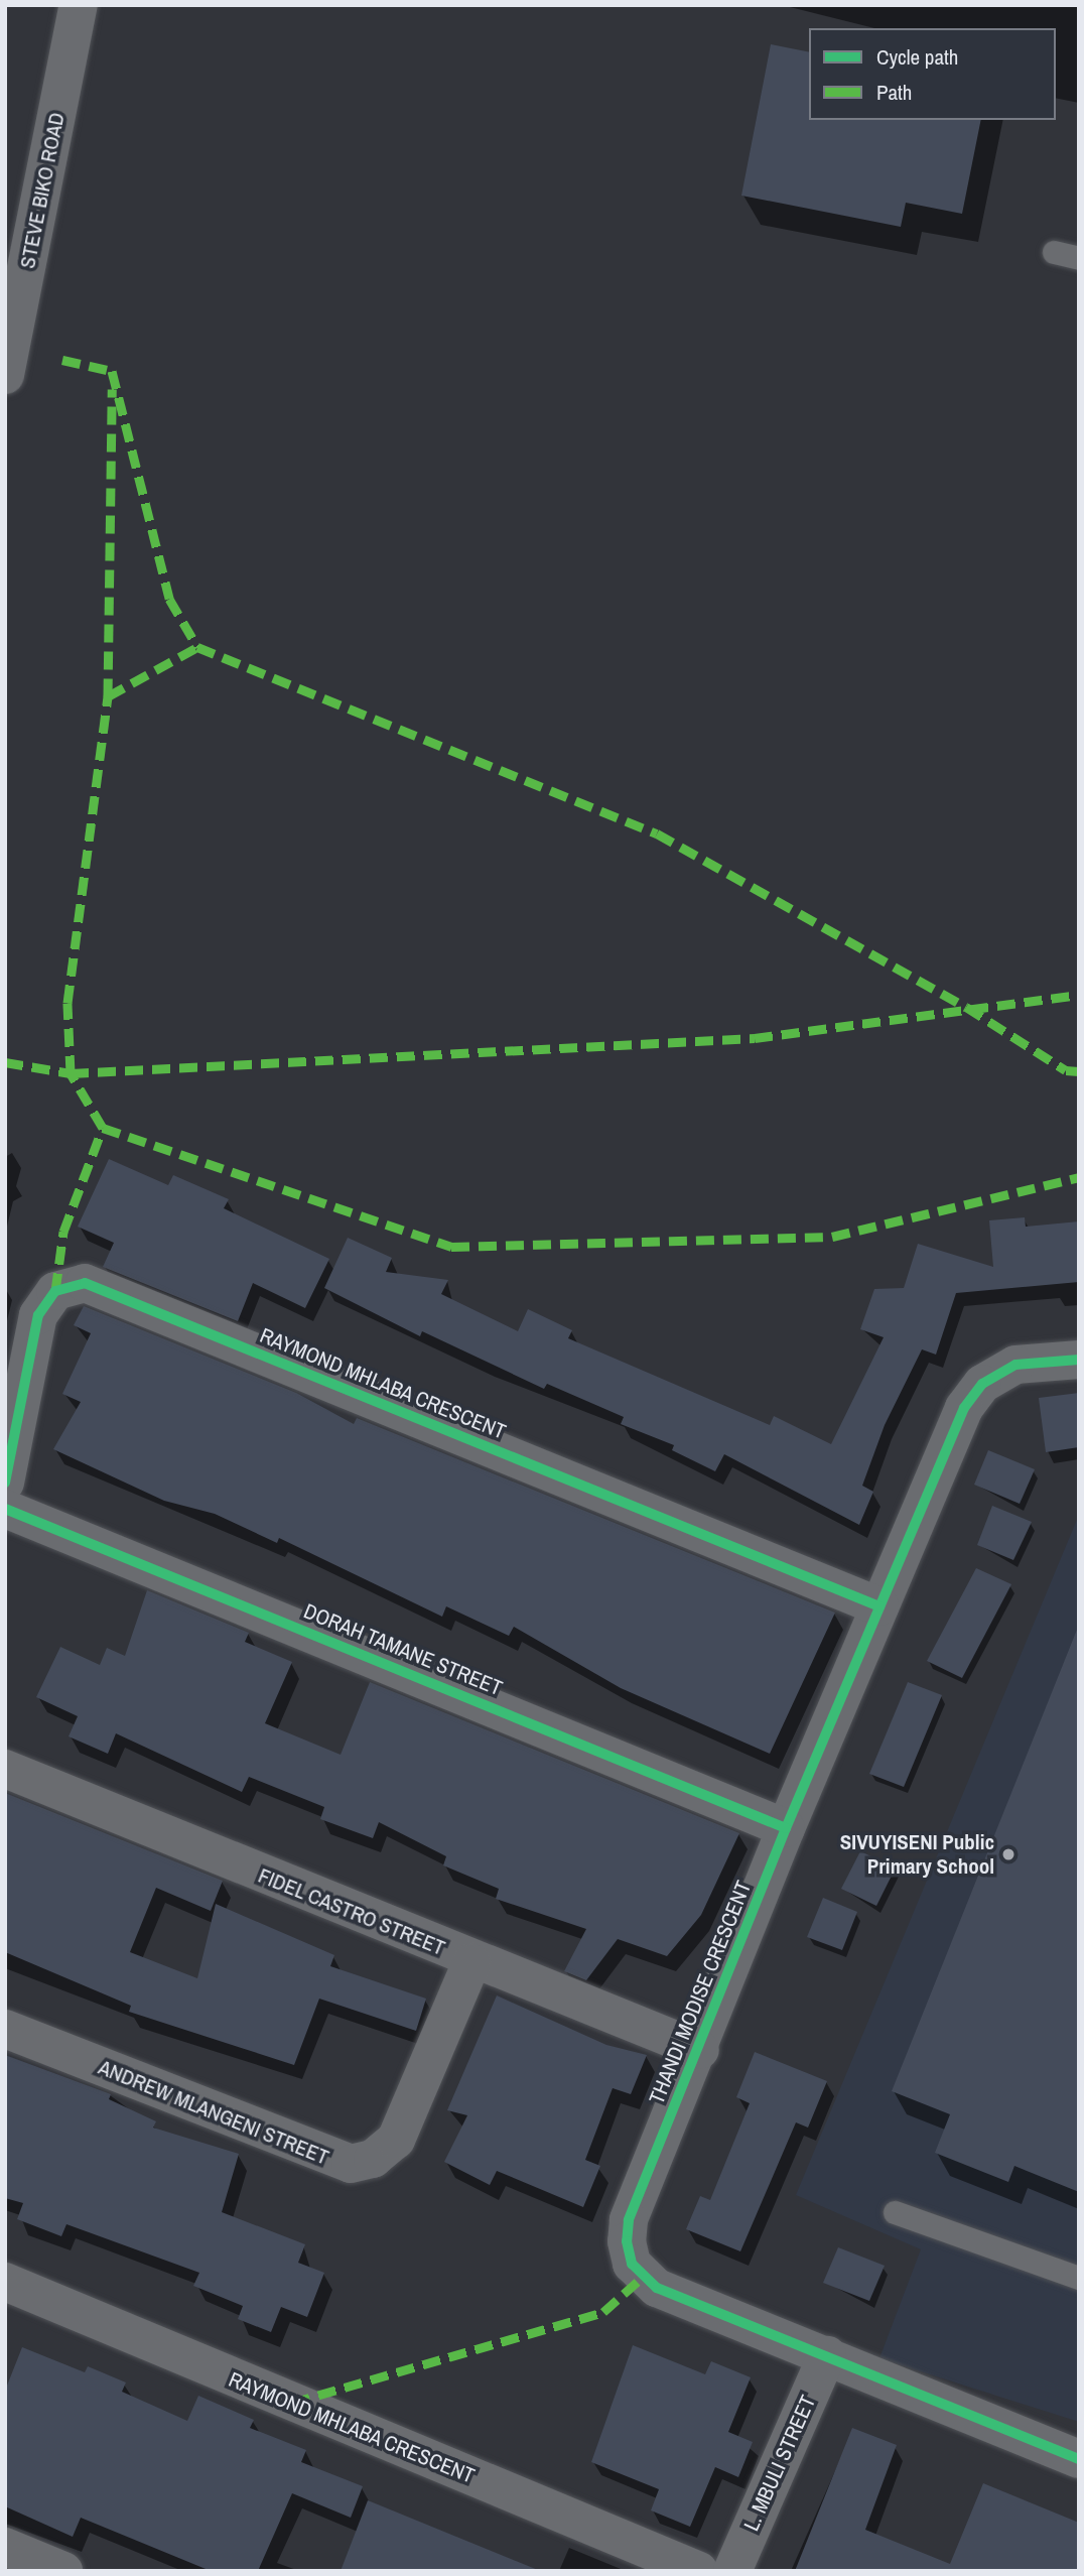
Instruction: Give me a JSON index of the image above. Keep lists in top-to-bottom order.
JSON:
{
  "streets": {
    "street": [
      "STEVE BIKO ROAD",
      "RAYMOND MHLABA CRESCENT",
      "DORAH TAMANE STREET",
      "FIDEL CASTRO STREET",
      "THANDI MODISE CRESCENT",
      "ANDREW MLANGENI STREET",
      "L. MBULI STREET"
    ]
  },
  "crossings": [
    ["RAYMOND MHLABA CRESCENT", "THANDI MODISE CRESCENT"],
    ["DORAH TAMANE STREET", "THANDI MODISE CRESCENT"],
    ["FIDEL CASTRO STREET", "THANDI MODISE CRESCENT"],
    ["FIDEL CASTRO STREET", "ANDREW MLANGENI STREET"],
    ["THANDI MODISE CRESCENT", "L. MBULI STREET"]
  ],
  "places": ["SIVUYISENI Public Primary School"],
  "legend": ["Cycle path", "Path"]
}
